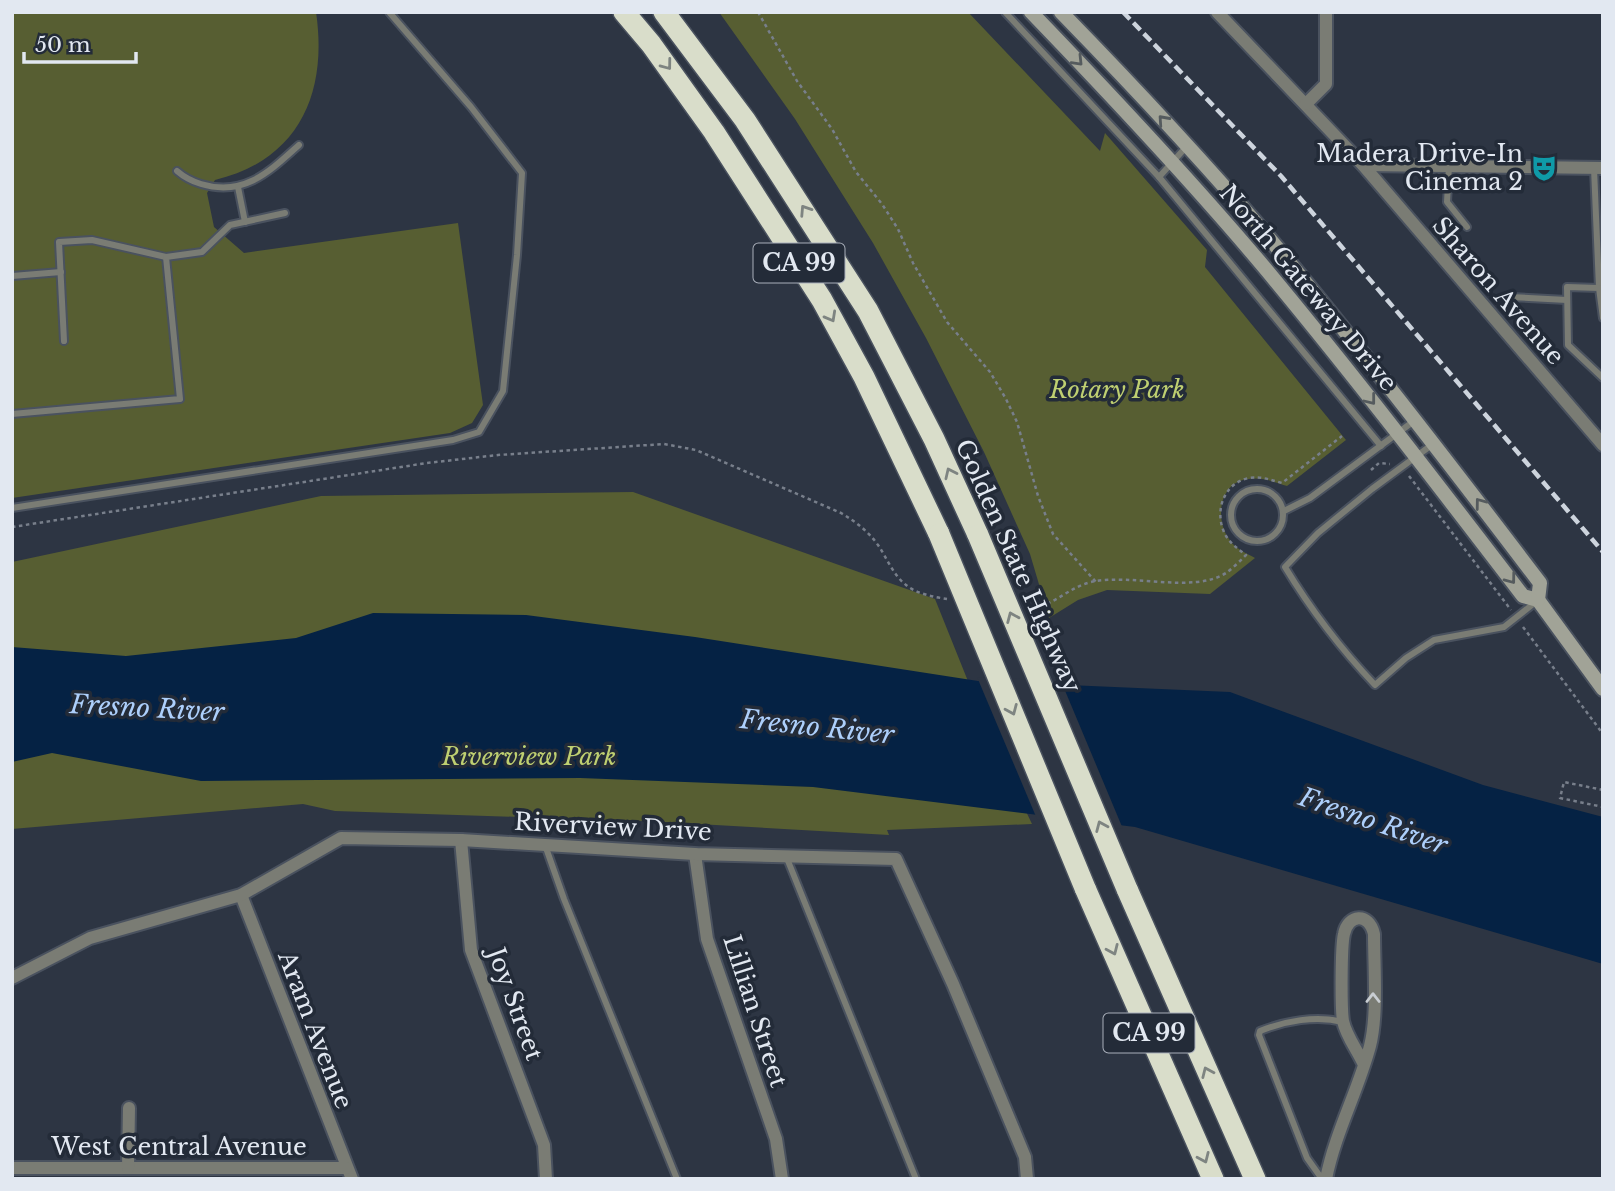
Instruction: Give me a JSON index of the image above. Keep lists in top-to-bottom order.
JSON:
{
  "streets": {
    "highway": ["CA 99", "Golden State Highway"],
    "main road": ["North Gateway Drive"],
    "street": [
      "Sharon Avenue",
      "Riverview Drive",
      "Joy Street",
      "Lillian Street",
      "Aram Avenue",
      "West Central Avenue"
    ]
  },
  "crossings": [
    ["Riverview Drive", "Joy Street"],
    ["Riverview Drive", "Lillian Street"],
    ["Riverview Drive", "Aram Avenue"],
    ["Aram Avenue", "West Central Avenue"]
  ],
  "water": ["Fresno River"],
  "parks": ["Rotary Park", "Riverview Park"],
  "places": {
    "theatre": ["Madera Drive-In Cinema 2"]
  },
  "scale_bar": "50 m"
}
